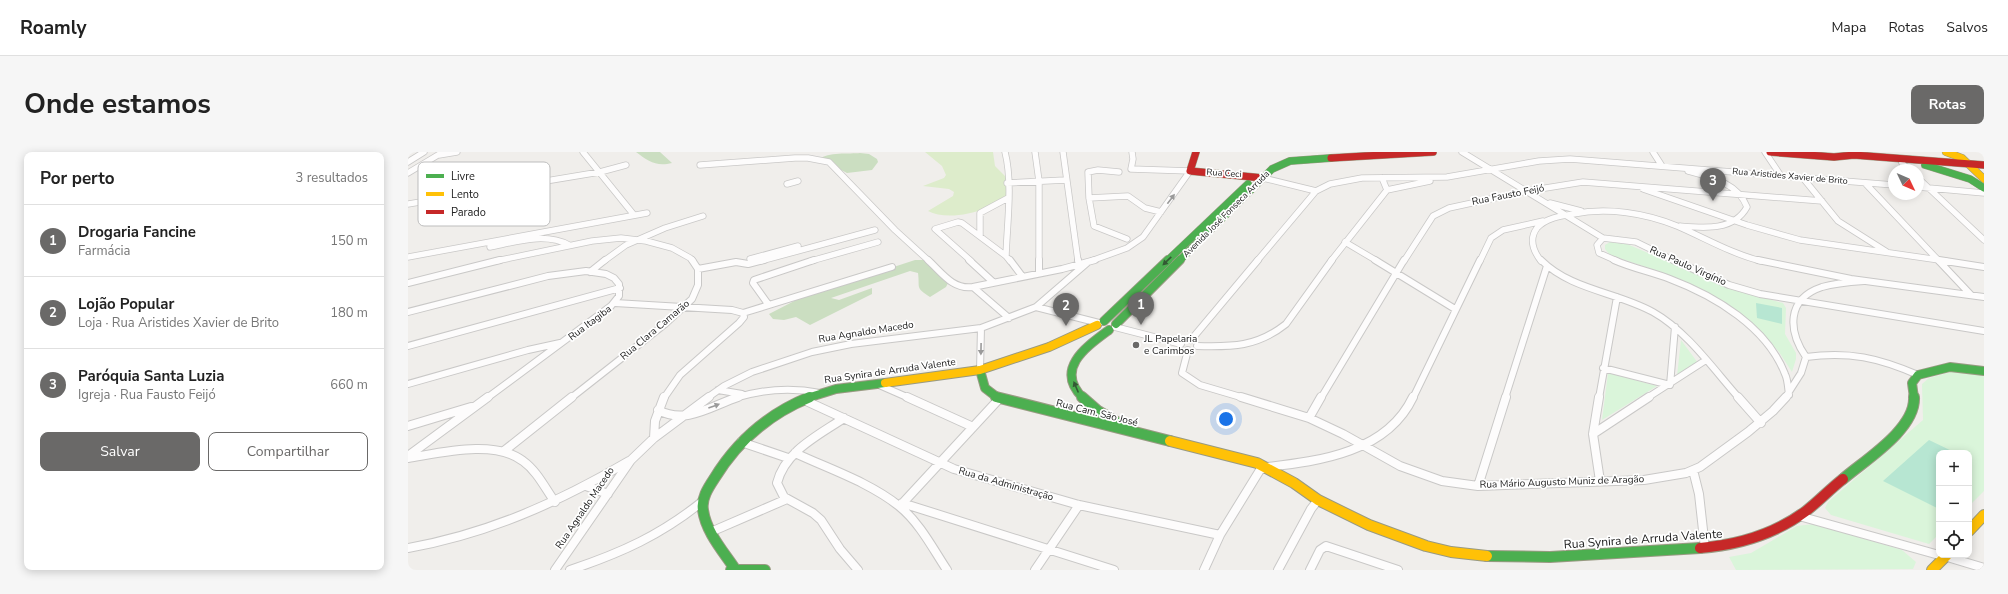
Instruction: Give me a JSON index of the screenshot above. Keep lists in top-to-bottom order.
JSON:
{
  "streets": {
    "main road": [
      "Rua Ceci",
      "Avenida José Fonseca Arruda",
      "Rua Agnaldo Macedo",
      "Rua Synira de Arruda Valente",
      "Rua Cam. São José"
    ],
    "street": [
      "Rua Aristides Xavier de Brito",
      "Rua Fausto Feijó",
      "Rua Paulo Virgínio",
      "Rua Itagiba",
      "Rua Clara Camarão",
      "Rua Mário Augusto Muniz de Aragão",
      "Rua da Administração"
    ]
  },
  "crossings": [
    ["Rua Ceci", "Avenida José Fonseca Arruda"],
    ["Rua Ceci", "Rua Agnaldo Macedo"],
    ["Rua Aristides Xavier de Brito", "Rua Paulo Virgínio"],
    ["Rua Fausto Feijó", "Rua Paulo Virgínio"],
    ["Rua Fausto Feijó", "Rua Mário Augusto Muniz de Aragão"],
    ["Avenida José Fonseca Arruda", "Rua Synira de Arruda Valente"],
    ["Rua Agnaldo Macedo", "Rua Cam. São José"],
    ["Rua Synira de Arruda Valente", "Rua Cam. São José"],
    ["Rua Synira de Arruda Valente", "Rua da Administração"]
  ],
  "places": ["JL Papelaria e Carimbos"],
  "legend": ["Livre", "Lento", "Parado"],
  "north": "bottom right",
  "page": {
    "header": "Roamly",
    "nav": ["Mapa", "Rotas", "Salvos"],
    "title": "Onde estamos",
    "buttons": [
      "Rotas",
      ["Salvar", "Compartilhar"]
    ],
    "heading": ["Por perto", "3 resultados"],
    "pins": ["3", "1", "2"],
    "list": [
      {
        "mark": "1",
        "name": "Drogaria Fancine",
        "note": "Farmácia",
        "value": "150 m"
      },
      {
        "mark": "2",
        "name": "Lojão Popular",
        "note": "Loja · Rua Aristides Xavier de Brito",
        "value": "180 m"
      },
      {
        "mark": "3",
        "name": "Paróquia Santa Luzia",
        "note": "Igreja · Rua Fausto Feijó",
        "value": "660 m"
      }
    ],
    "map_buttons": ["+", "−"]
  }
}
